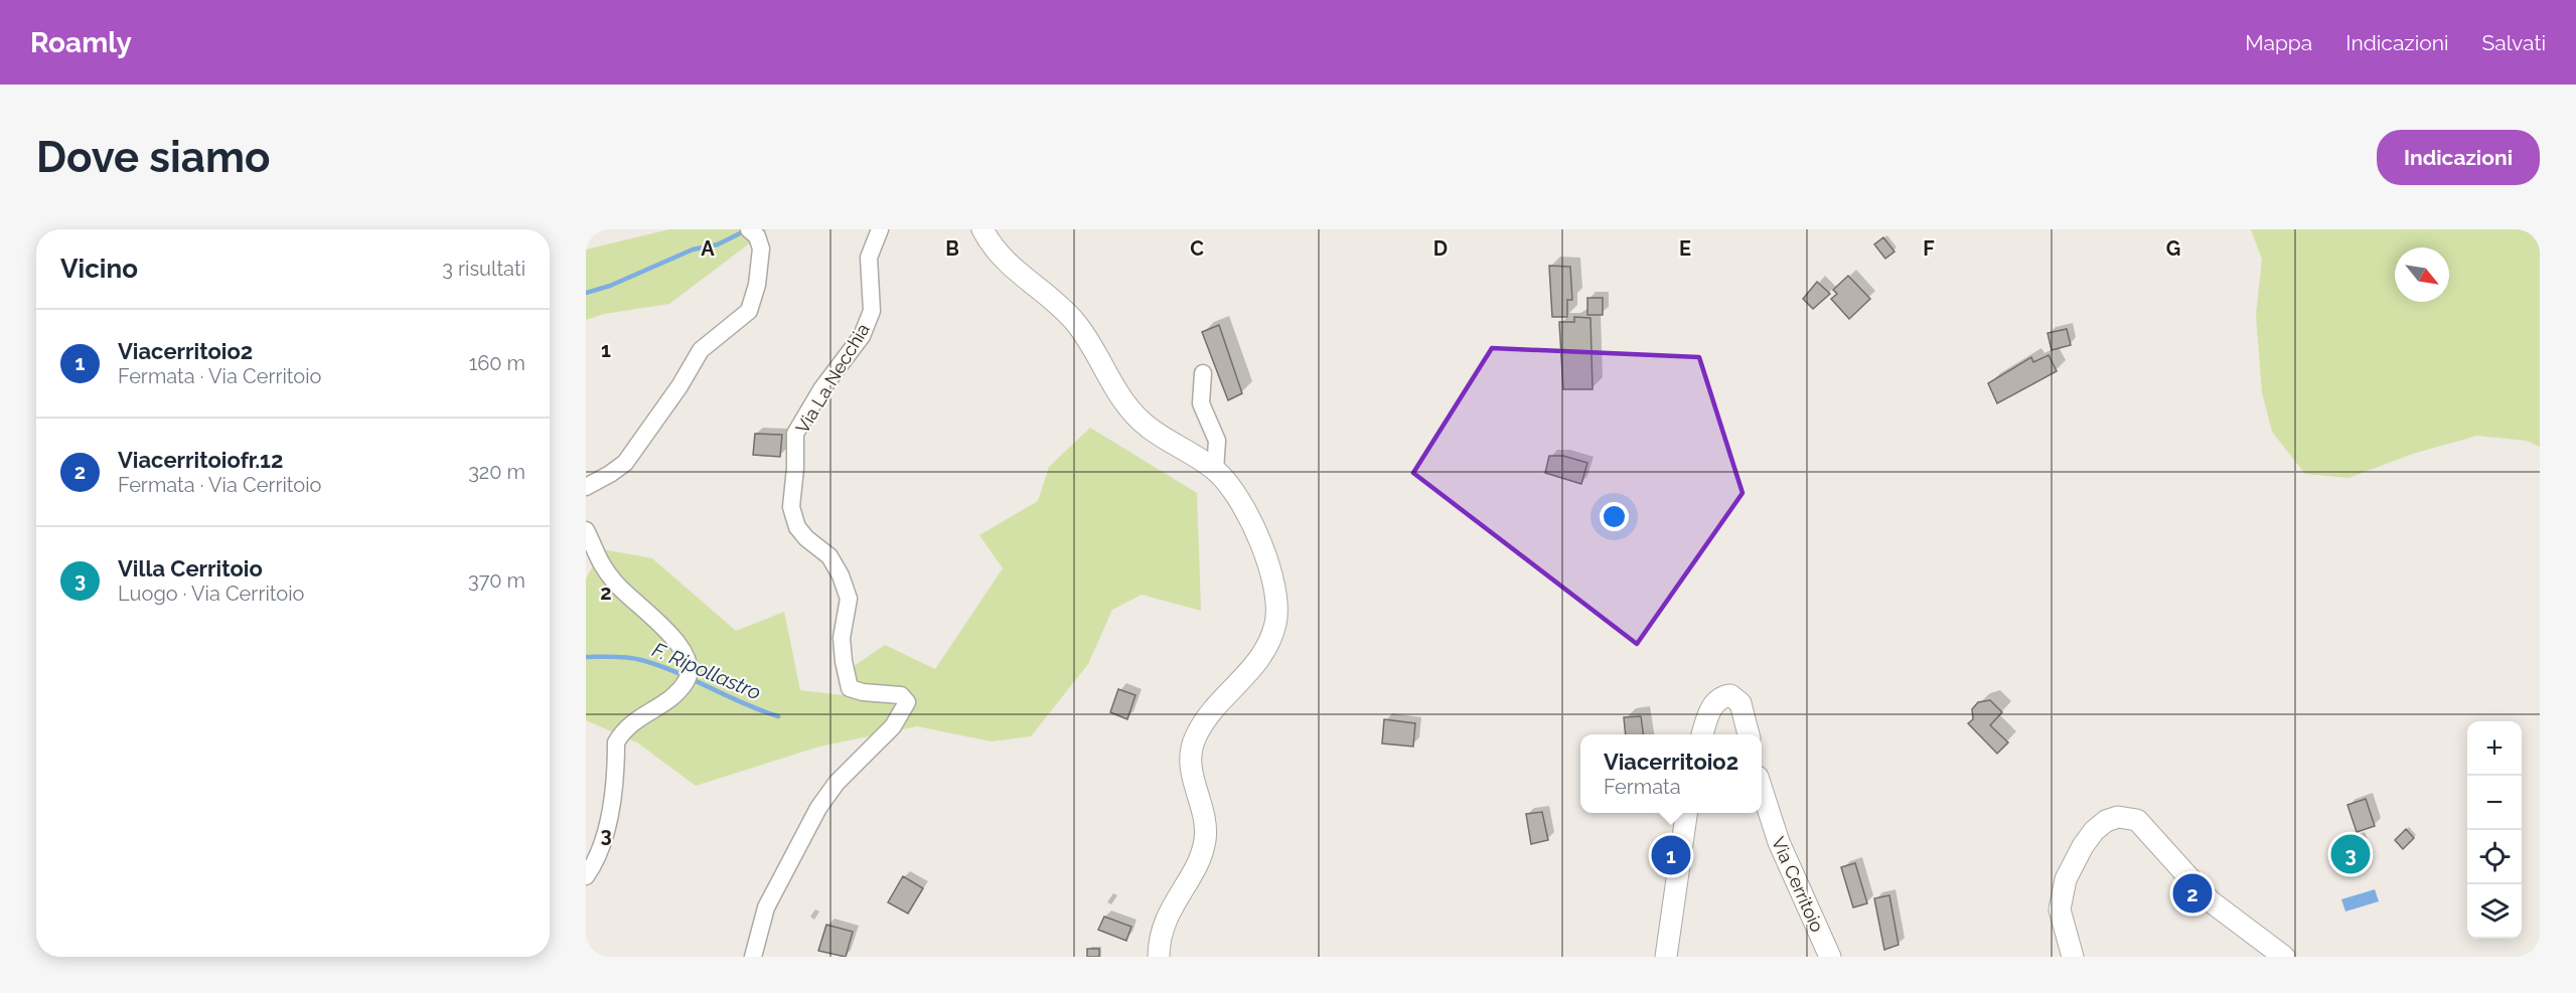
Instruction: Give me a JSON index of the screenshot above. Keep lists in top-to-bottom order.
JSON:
{
  "streets": {
    "street": ["Via La Necchia", "Via Cerritoio"]
  },
  "water": ["F. Ripollastro"],
  "north": "bottom right",
  "page": {
    "header": "Roamly",
    "nav": ["Mappa", "Indicazioni", "Salvati"],
    "buttons": "Indicazioni",
    "title": "Dove siamo",
    "heading": ["Vicino", "3 risultati"],
    "list": [
      {
        "mark": "1",
        "name": "Viacerritoio2",
        "note": "Fermata · Via Cerritoio",
        "value": "160 m"
      },
      {
        "mark": "2",
        "name": "Viacerritoiofr.12",
        "note": "Fermata · Via Cerritoio",
        "value": "320 m"
      },
      {
        "mark": "3",
        "name": "Villa Cerritoio",
        "note": "Luogo · Via Cerritoio",
        "value": "370 m"
      }
    ],
    "map_buttons": ["+", "−"],
    "popup": ["Viacerritoio2", "Fermata"],
    "pins": ["3", "1", "2"]
  },
  "grid": {
    "columns": [
      "A",
      "B",
      "C",
      "D",
      "E",
      "F",
      "G"
    ],
    "rows": ["1", "2", "3"]
  }
}
